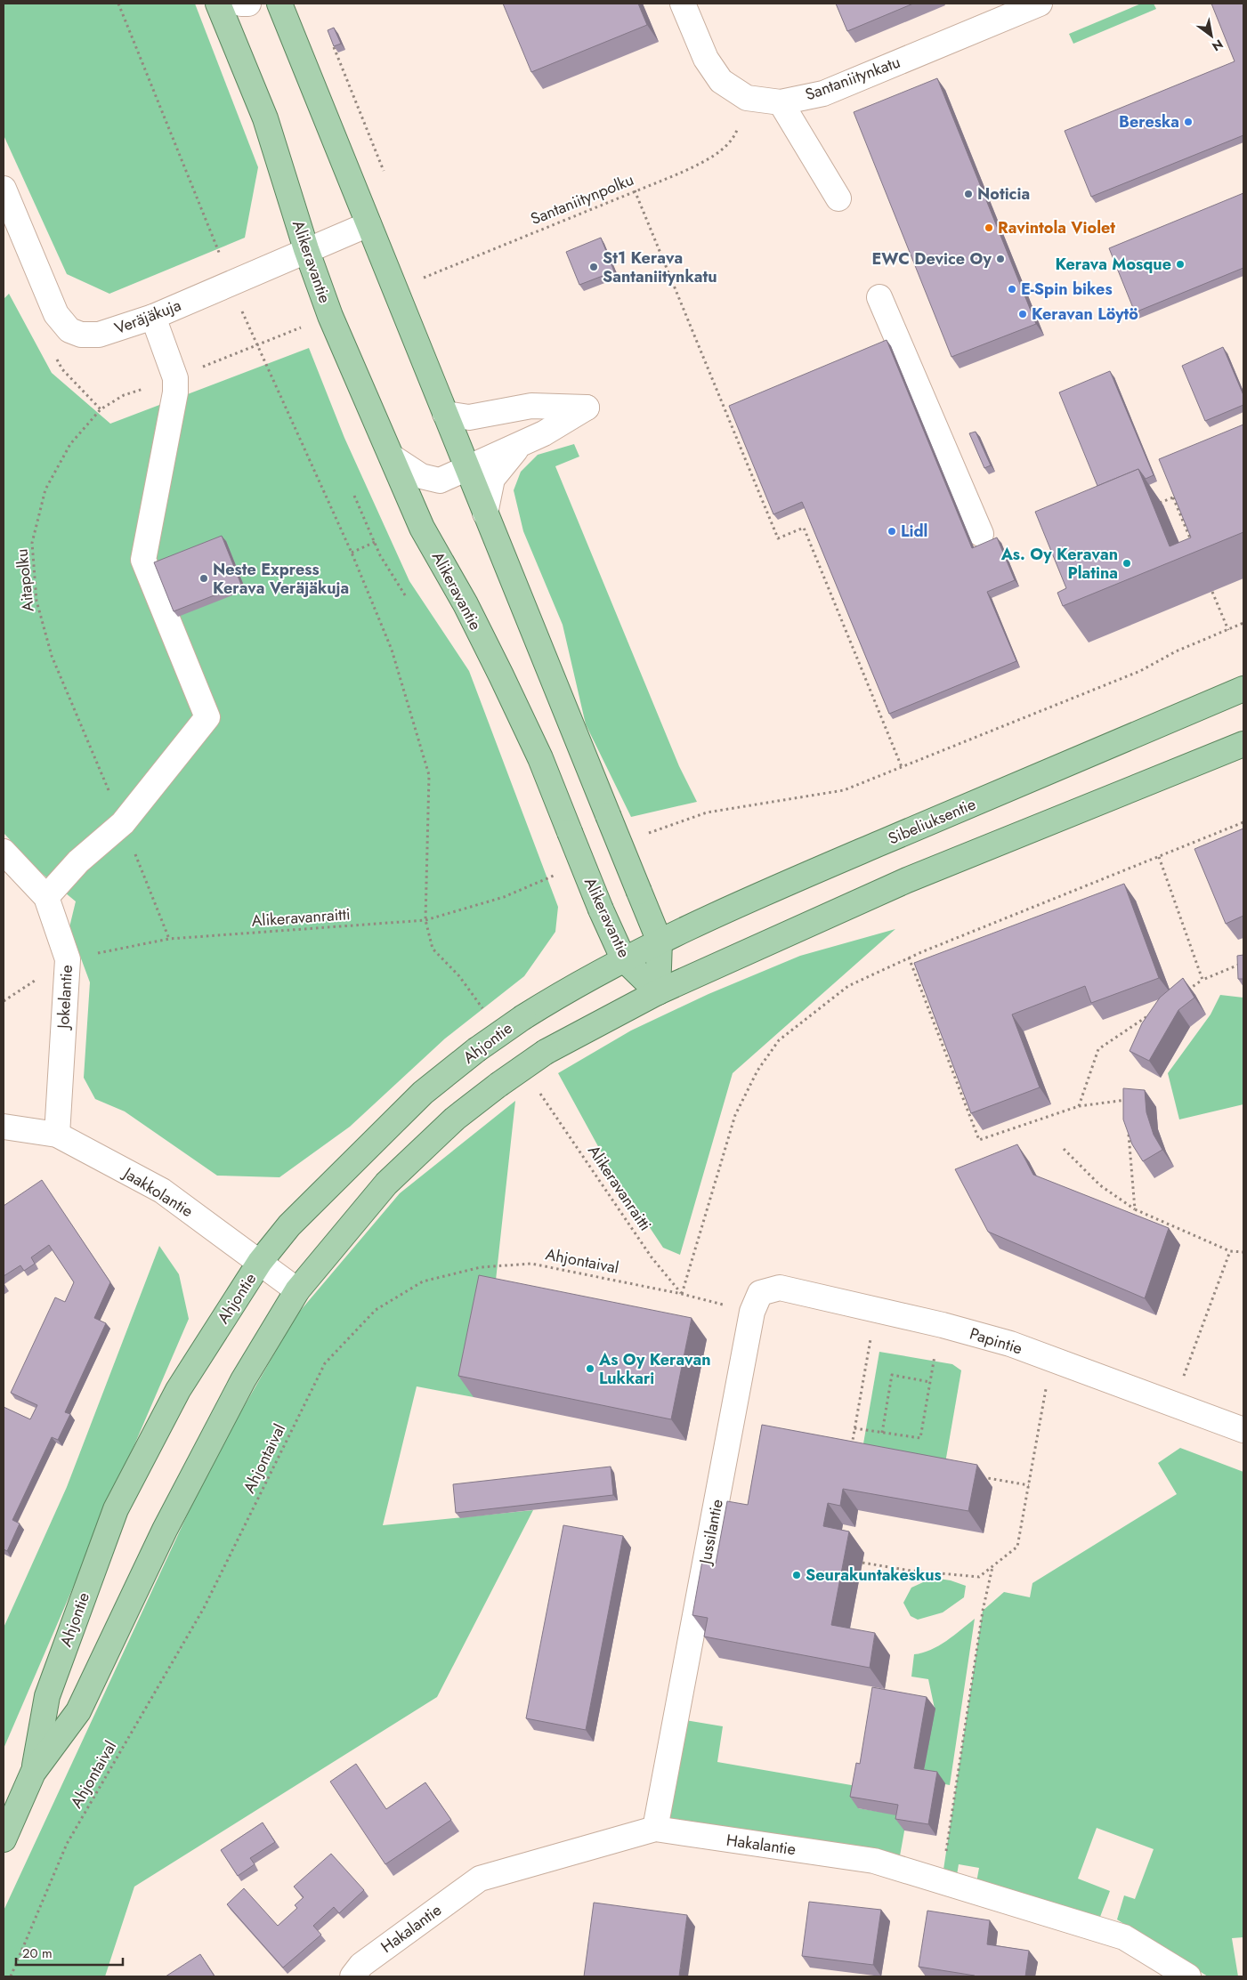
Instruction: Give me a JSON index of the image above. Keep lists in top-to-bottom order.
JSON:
{
  "streets": {
    "main road": ["Alikeravantie", "Sibeliuksentie", "Ahjontie"],
    "street": [
      "Santaniitynkatu",
      "Veräjäkuja",
      "Jokelantie",
      "Jaakkolantie",
      "Papintie",
      "Jussilantie",
      "Hakalantie"
    ],
    "path": [
      "Santaniitynpolku",
      "Aitapolku",
      "Alikeravanraitti",
      "Ahjontaival"
    ]
  },
  "crossings": [
    ["Santaniitynkatu", "Santaniitynpolku"],
    ["Alikeravantie", "Veräjäkuja"],
    ["Alikeravantie", "Sibeliuksentie"],
    ["Alikeravantie", "Ahjontie"],
    ["Aitapolku", "Alikeravanraitti"],
    ["Sibeliuksentie", "Ahjontie"],
    ["Alikeravanraitti", "Jokelantie"],
    ["Alikeravanraitti", "Ahjontaival"],
    ["Jokelantie", "Jaakkolantie"],
    ["Ahjontie", "Jaakkolantie"],
    ["Ahjontaival", "Papintie"],
    ["Ahjontaival", "Jussilantie"],
    ["Papintie", "Jussilantie"],
    ["Jussilantie", "Hakalantie"]
  ],
  "places": [
    "Bereska",
    "Noticia",
    "Ravintola Violet",
    "EWC Device Oy",
    "Kerava Mosque",
    "St1 Kerava Santaniitynkatu",
    "E-Spin bikes",
    "Keravan Löytö",
    "Lidl",
    "As. Oy Keravan Platina",
    "Neste Express Kerava Veräjäkuja",
    "As Oy Keravan Lukkari",
    "Seurakuntakeskus"
  ],
  "scale_bar": "20 m",
  "north": "bottom right"
}
